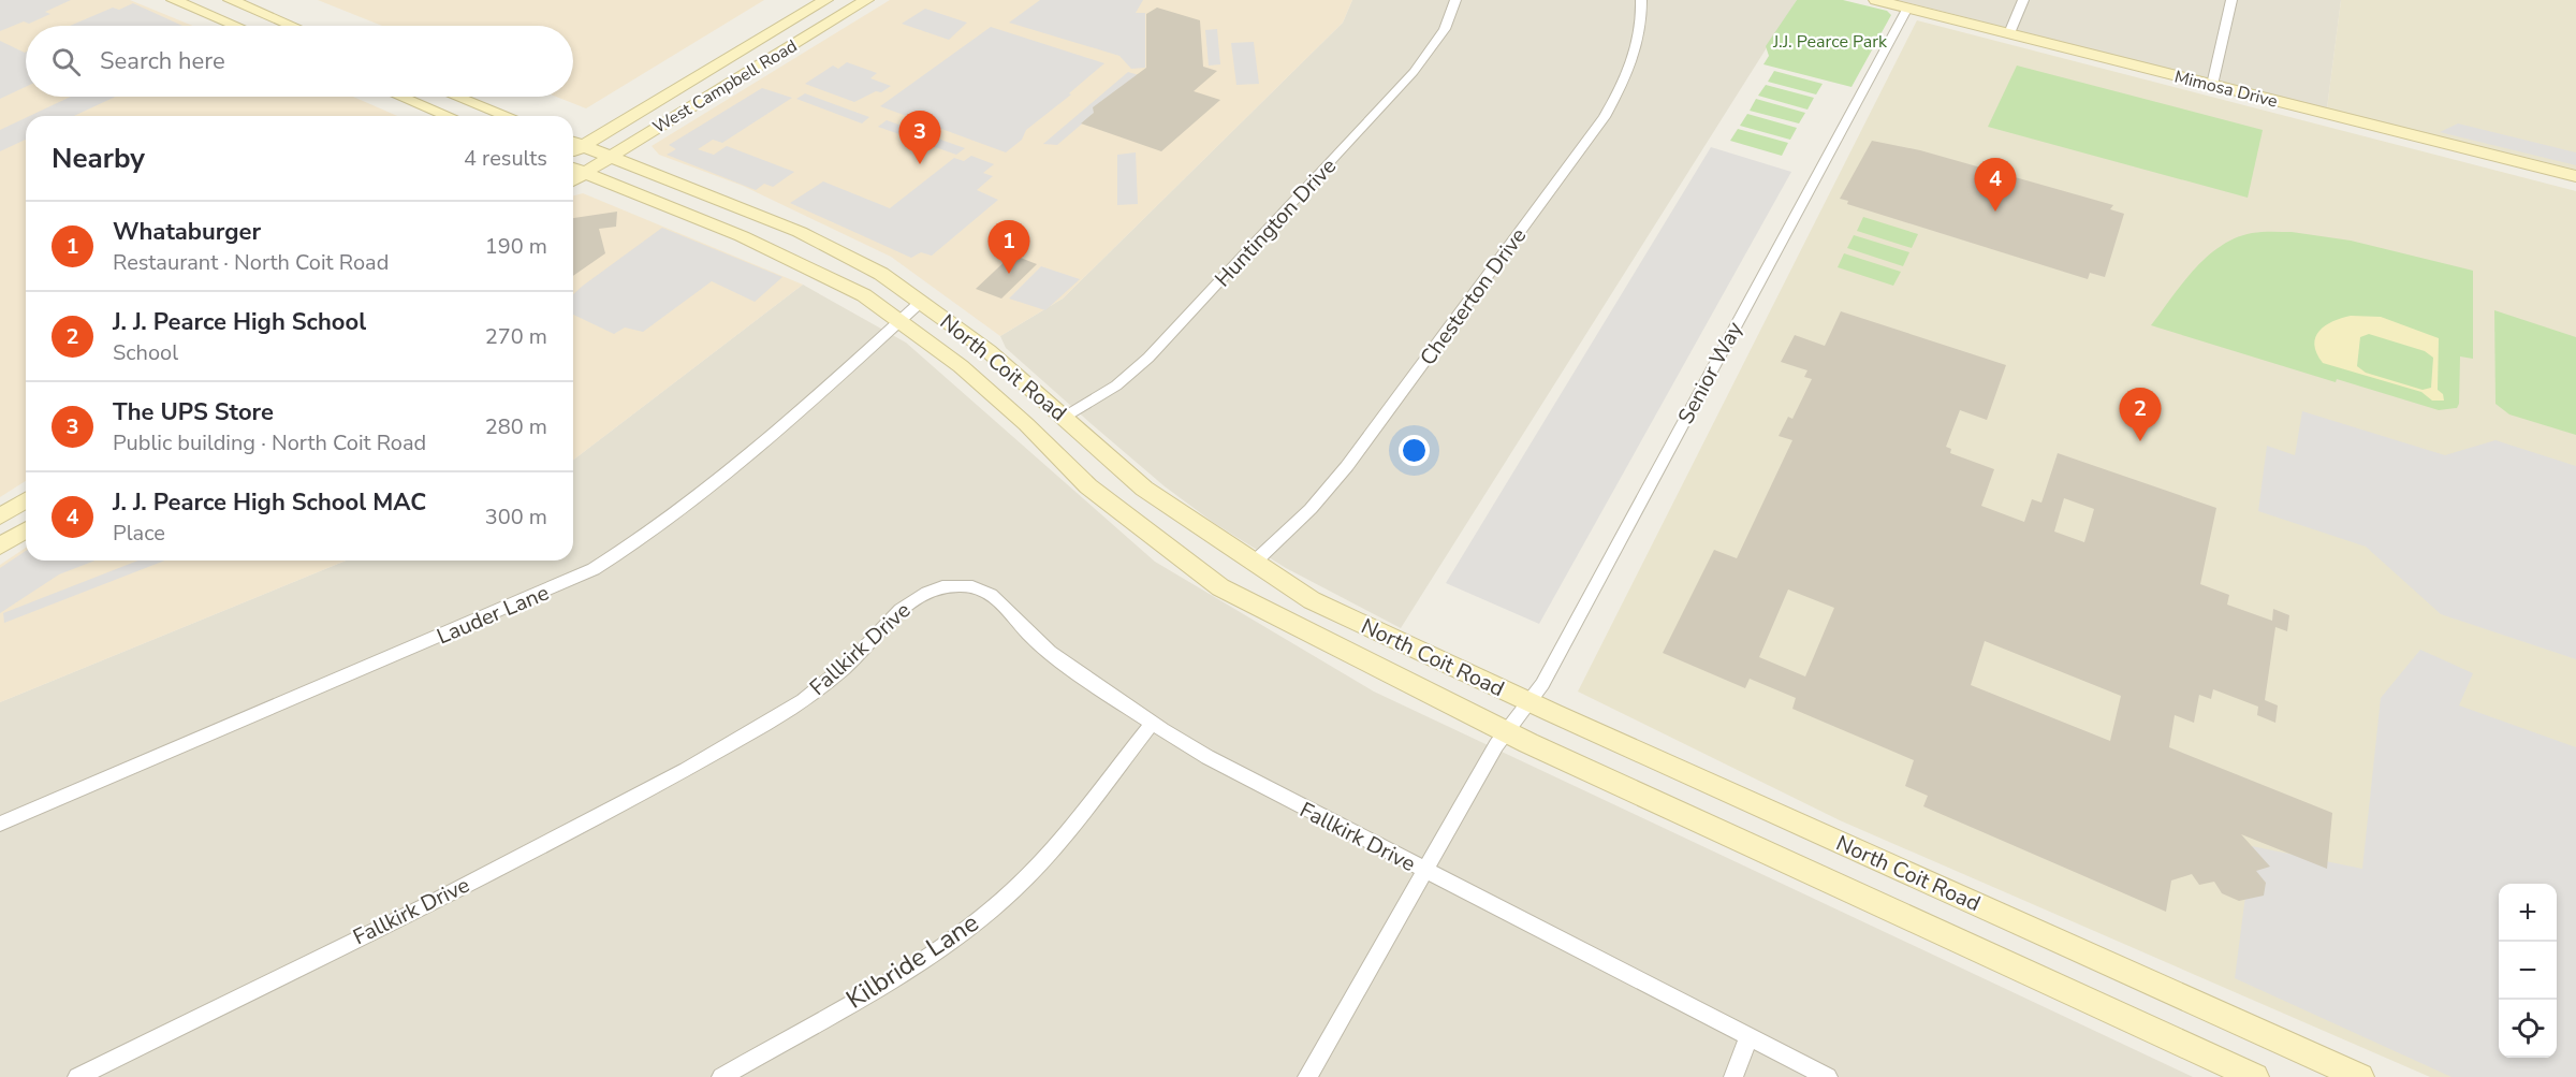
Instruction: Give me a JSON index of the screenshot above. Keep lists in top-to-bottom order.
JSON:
{
  "streets": {
    "main road": ["West Campbell Road", "Mimosa Drive", "North Coit Road"],
    "street": [
      "Huntington Drive",
      "Chesterton Drive",
      "Senior Way",
      "Lauder Lane",
      "Fallkirk Drive",
      "Kilbride Lane"
    ]
  },
  "crossings": [
    ["West Campbell Road", "North Coit Road"],
    ["Mimosa Drive", "Senior Way"],
    ["Huntington Drive", "North Coit Road"],
    ["Chesterton Drive", "North Coit Road"],
    ["North Coit Road", "Senior Way"],
    ["North Coit Road", "Lauder Lane"],
    ["Senior Way", "Fallkirk Drive"],
    ["Fallkirk Drive", "Kilbride Lane"]
  ],
  "parks": ["J.J. Pearce Park"],
  "page": {
    "search": "Search here",
    "pins": [
      "3",
      "4",
      "1",
      "2"
    ],
    "heading": ["Nearby", "4 results"],
    "list": [
      {
        "mark": "1",
        "name": "Whataburger",
        "note": "Restaurant · North Coit Road",
        "value": "190 m"
      },
      {
        "mark": "2",
        "name": "J. J. Pearce High School",
        "note": "School",
        "value": "270 m"
      },
      {
        "mark": "3",
        "name": "The UPS Store",
        "note": "Public building · North Coit Road",
        "value": "280 m"
      },
      {
        "mark": "4",
        "name": "J. J. Pearce High School MAC",
        "note": "Place",
        "value": "300 m"
      }
    ],
    "map_buttons": ["+", "−"]
  }
}
